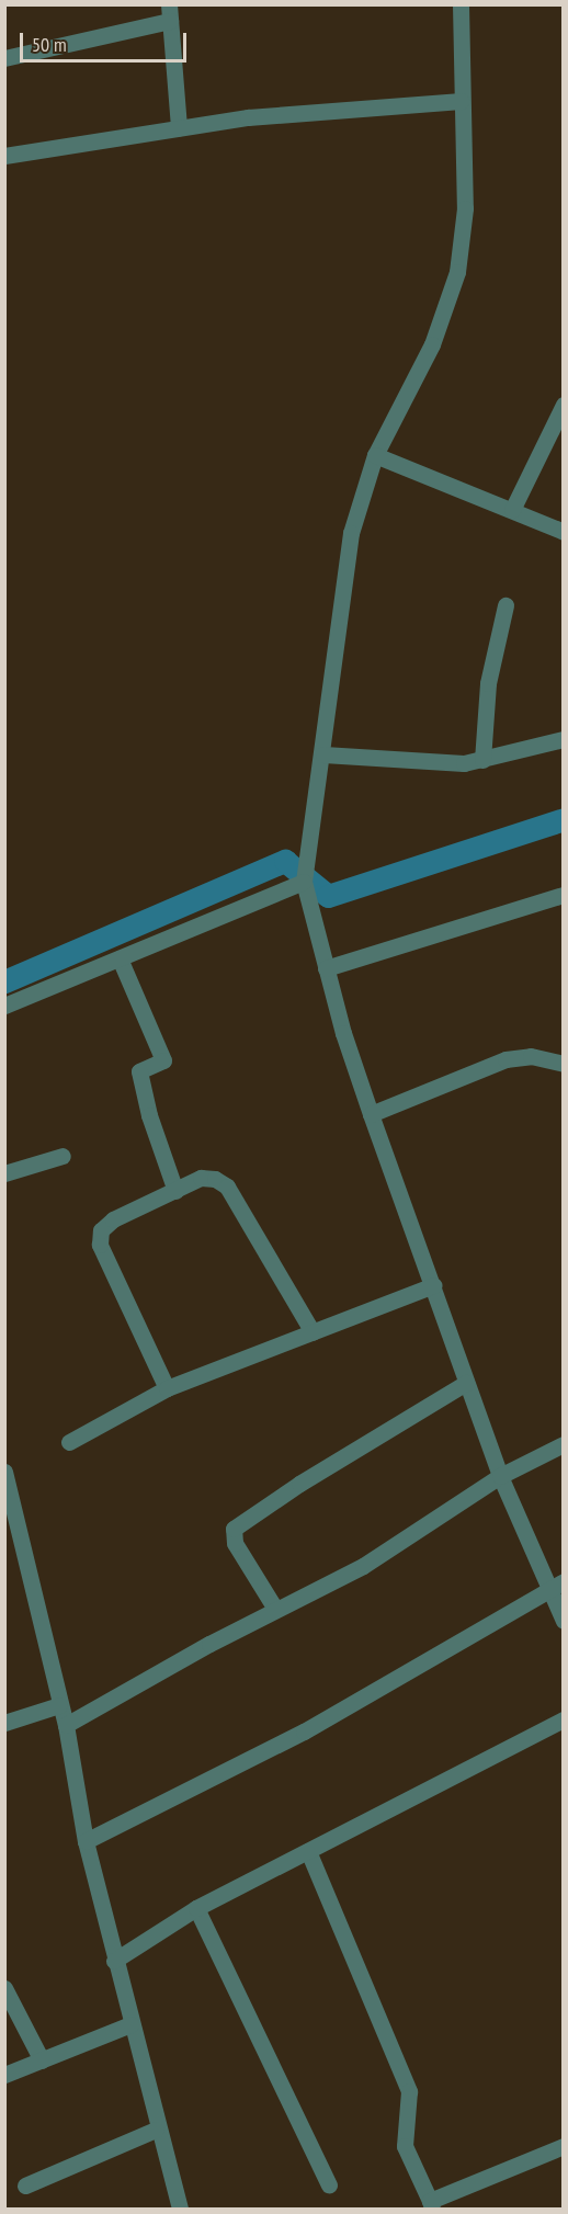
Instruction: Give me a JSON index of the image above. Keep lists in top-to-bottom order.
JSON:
{
  "scale_bar": "50 m"
}
